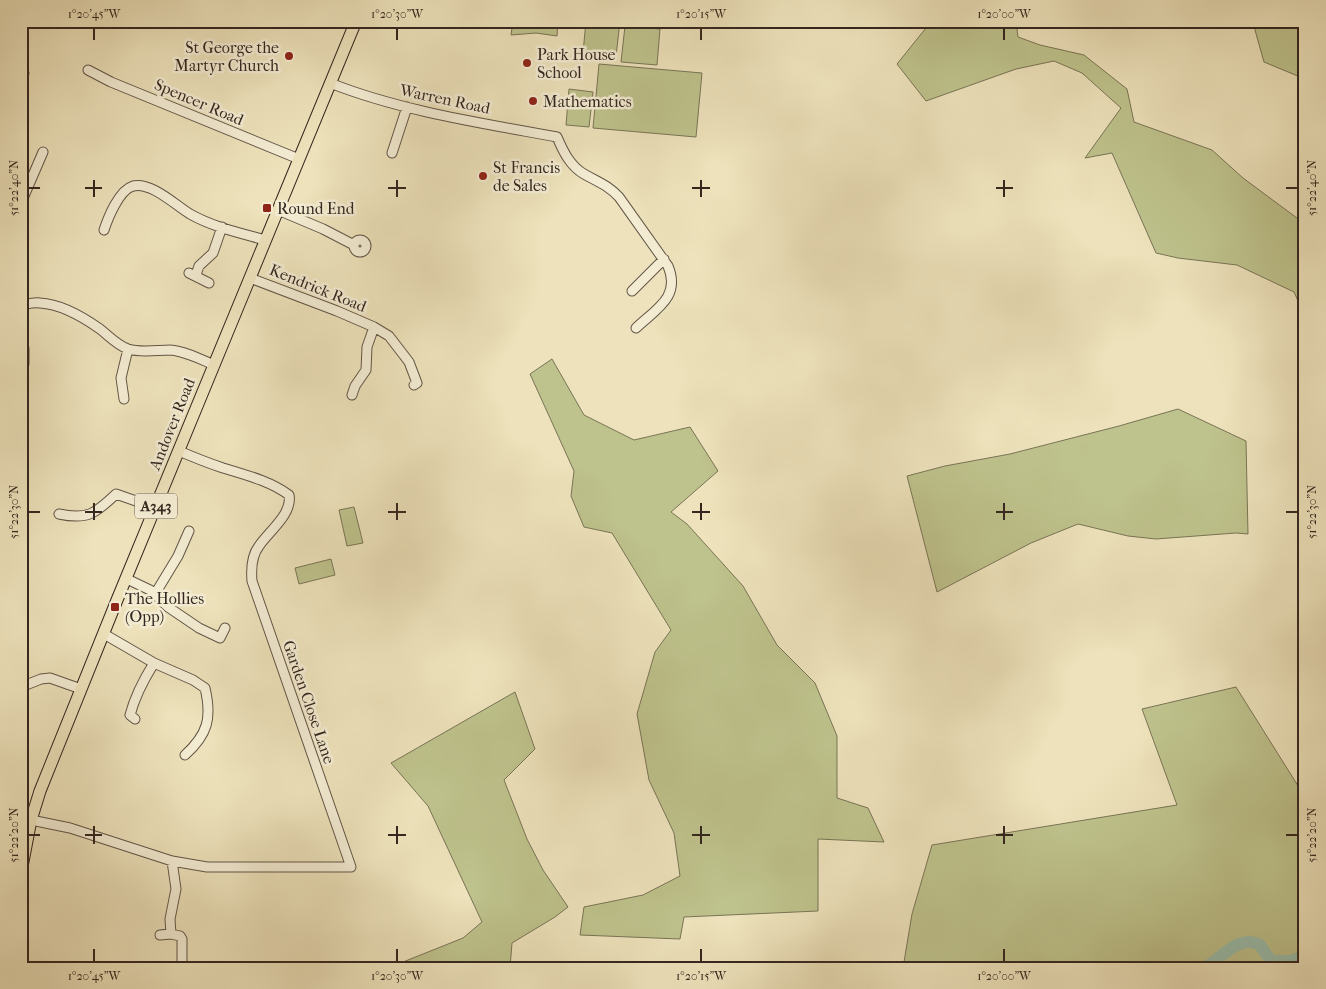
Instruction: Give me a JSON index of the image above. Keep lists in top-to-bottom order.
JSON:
{
  "streets": {
    "main road": ["Andover Road", "A343"],
    "street": [
      "Warren Road",
      "Spencer Road",
      "Kendrick Road",
      "Garden Close Lane"
    ]
  },
  "crossings": [
    ["Warren Road", "Andover Road"],
    ["Spencer Road", "Andover Road"],
    ["Kendrick Road", "Andover Road"],
    ["Andover Road", "Garden Close Lane"]
  ],
  "places": {
    "other": [
      "St George the Martyr Church",
      "Park House School",
      "Mathematics",
      "St Francis de Sales"
    ],
    "transit": ["Round End", "The Hollies (Opp)"]
  },
  "coordinates": [
    "1°20'45\"W",
    "1°20'30\"W",
    "1°20'15\"W",
    "1°20'00\"W",
    "51°22'40\"N",
    "51°22'30\"N",
    "51°22'20\"N"
  ]
}
